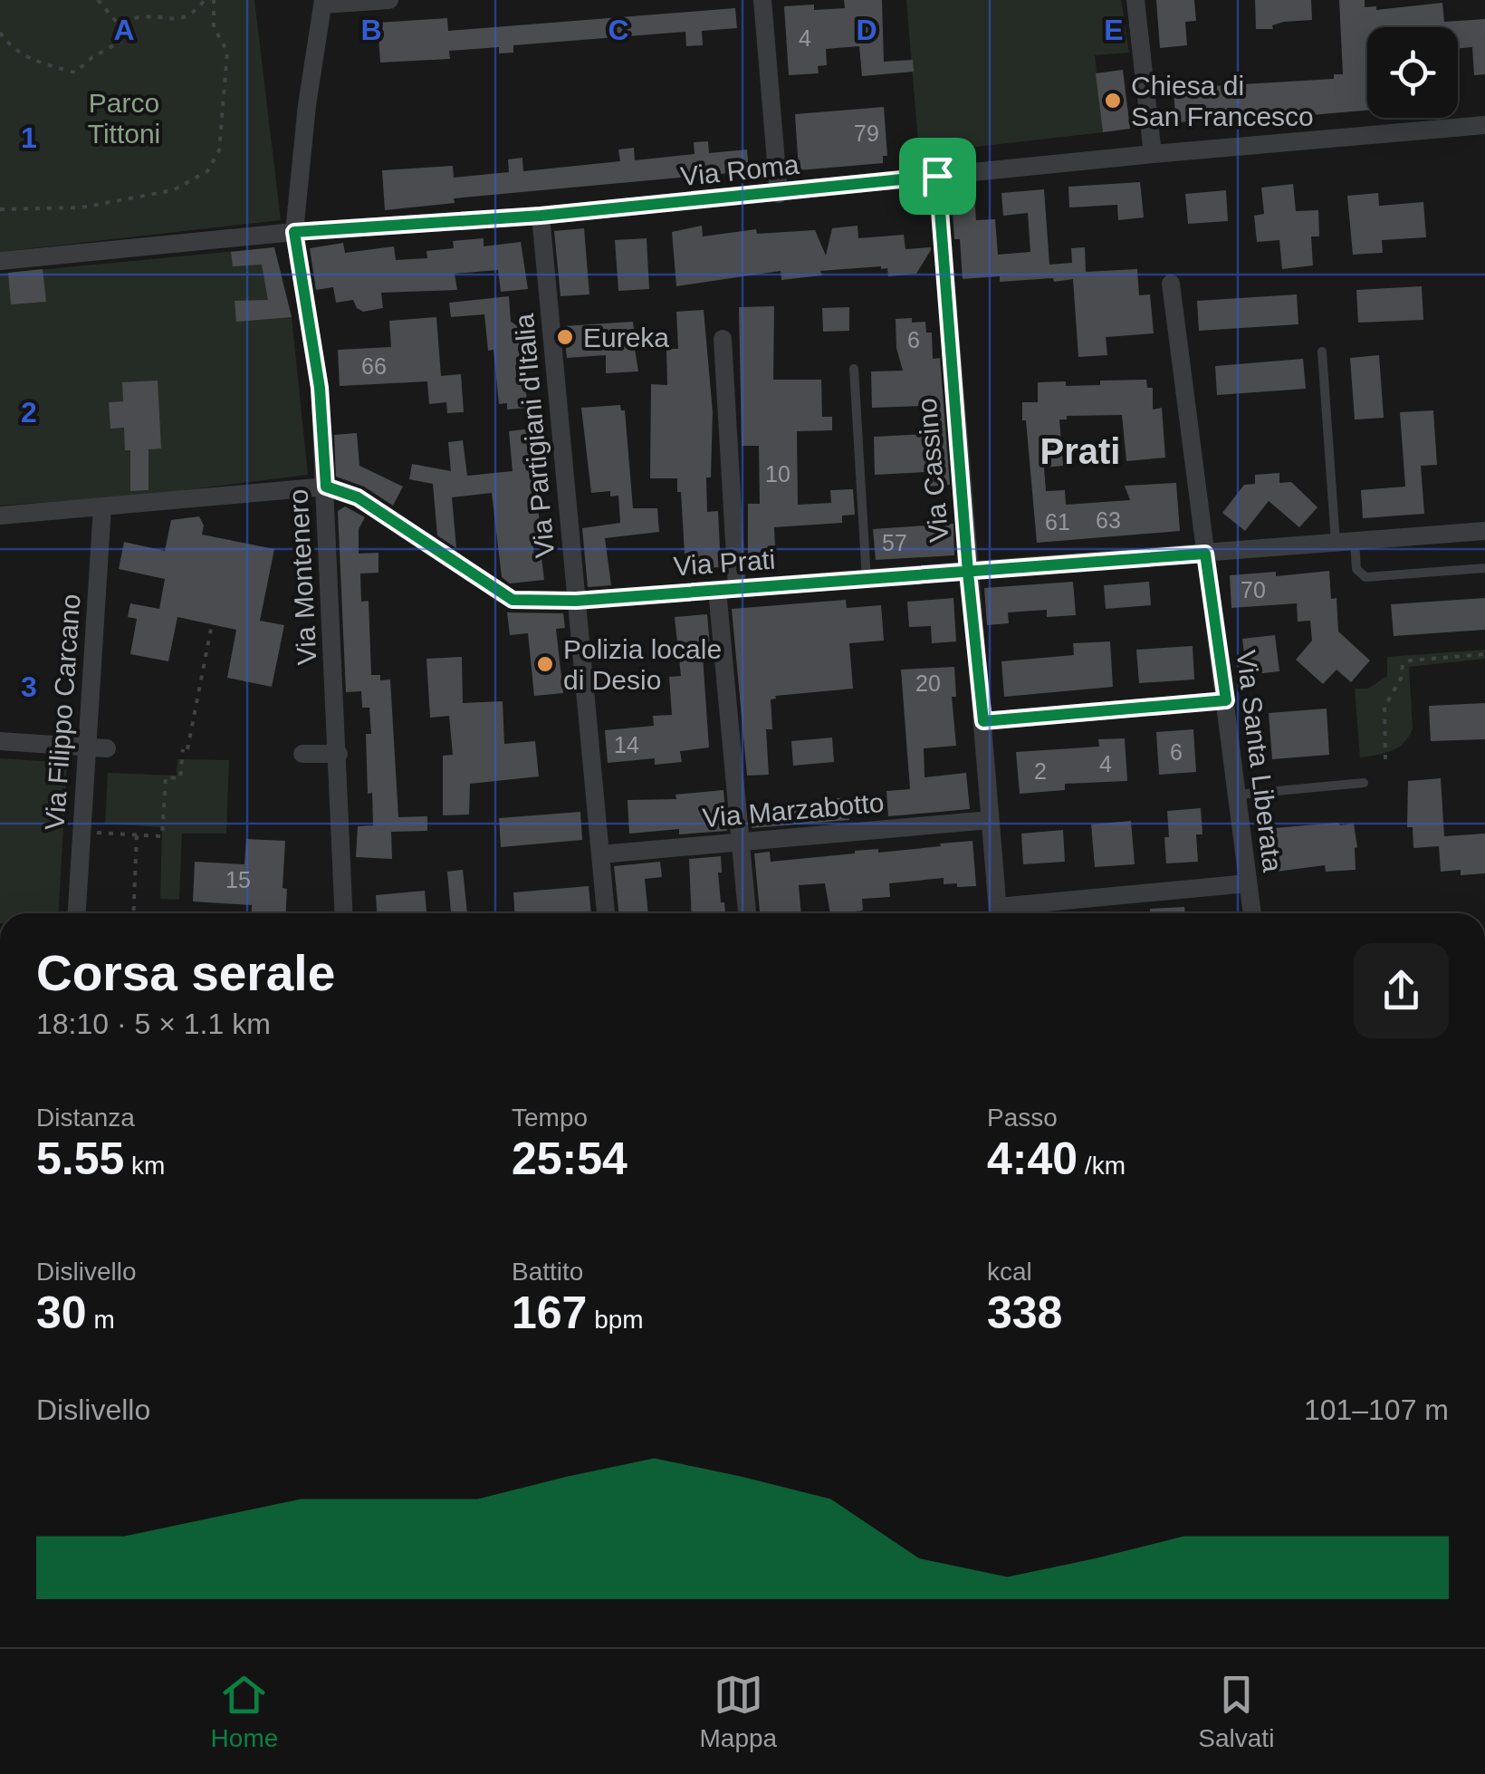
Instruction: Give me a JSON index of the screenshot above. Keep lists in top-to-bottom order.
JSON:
{
  "streets": {
    "street": [
      "Via Roma",
      "Via Partigiani d'Italia",
      "Via Cassino",
      "Via Prati",
      "Via Montenero",
      "Via Filippo Carcano",
      "Via Santa Liberata",
      "Via Marzabotto"
    ]
  },
  "crossings": [
    ["Via Roma", "Via Partigiani d'Italia"],
    ["Via Roma", "Via Cassino"],
    ["Via Roma", "Via Montenero"],
    ["Via Partigiani d'Italia", "Via Prati"],
    ["Via Partigiani d'Italia", "Via Marzabotto"],
    ["Via Cassino", "Via Prati"],
    ["Via Cassino", "Via Marzabotto"],
    ["Via Prati", "Via Montenero"],
    ["Via Prati", "Via Filippo Carcano"],
    ["Via Prati", "Via Santa Liberata"]
  ],
  "districts": ["Prati"],
  "parks": ["Parco Tittoni"],
  "places": ["Chiesa di San Francesco", "Eureka", "Polizia locale di Desio"],
  "house_numbers": [
    "4",
    "79",
    "6",
    "66",
    "10",
    "63",
    "61",
    "57",
    "70",
    "20",
    "14",
    "6",
    "4",
    "2",
    "15"
  ],
  "page": {
    "heading": ["Corsa serale", "18:10 · 5 × 1.1 km"],
    "stats": [
      ["Distanza", "5.55 km"],
      ["Tempo", "25:54"],
      ["Passo", "4:40 /km"],
      ["Dislivello", "30 m"],
      ["Battito", "167 bpm"],
      ["kcal", "338"]
    ],
    "chart": ["Dislivello", "101–107 m"],
    "tabs": ["Home", "Mappa", "Salvati"]
  },
  "grid": {
    "columns": [
      "A",
      "B",
      "C",
      "D",
      "E"
    ],
    "rows": ["1", "2", "3"]
  }
}
